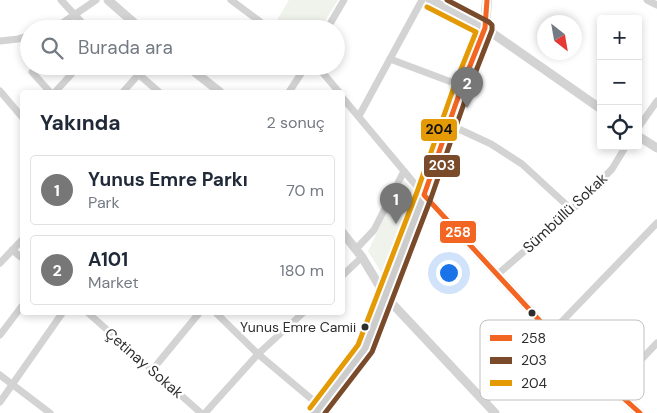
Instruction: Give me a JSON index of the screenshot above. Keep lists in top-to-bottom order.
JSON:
{
  "streets": {
    "street": ["Sümbüllü Sokak", "Çetinay Sokak"]
  },
  "places": ["Yunus Emre Camii"],
  "lines": ["transit line 258", "transit line 203", "transit line 204"],
  "legend": ["258", "203", "204"],
  "north": "bottom right",
  "page": {
    "map_buttons": ["+", "−"],
    "search": "Burada ara",
    "pins": ["2", "1"],
    "heading": ["Yakında", "2 sonuç"],
    "list": [
      {
        "mark": "1",
        "name": "Yunus Emre Parkı",
        "note": "Park",
        "value": "70 m"
      },
      {
        "mark": "2",
        "name": "A101",
        "note": "Market",
        "value": "180 m"
      }
    ]
  }
}
